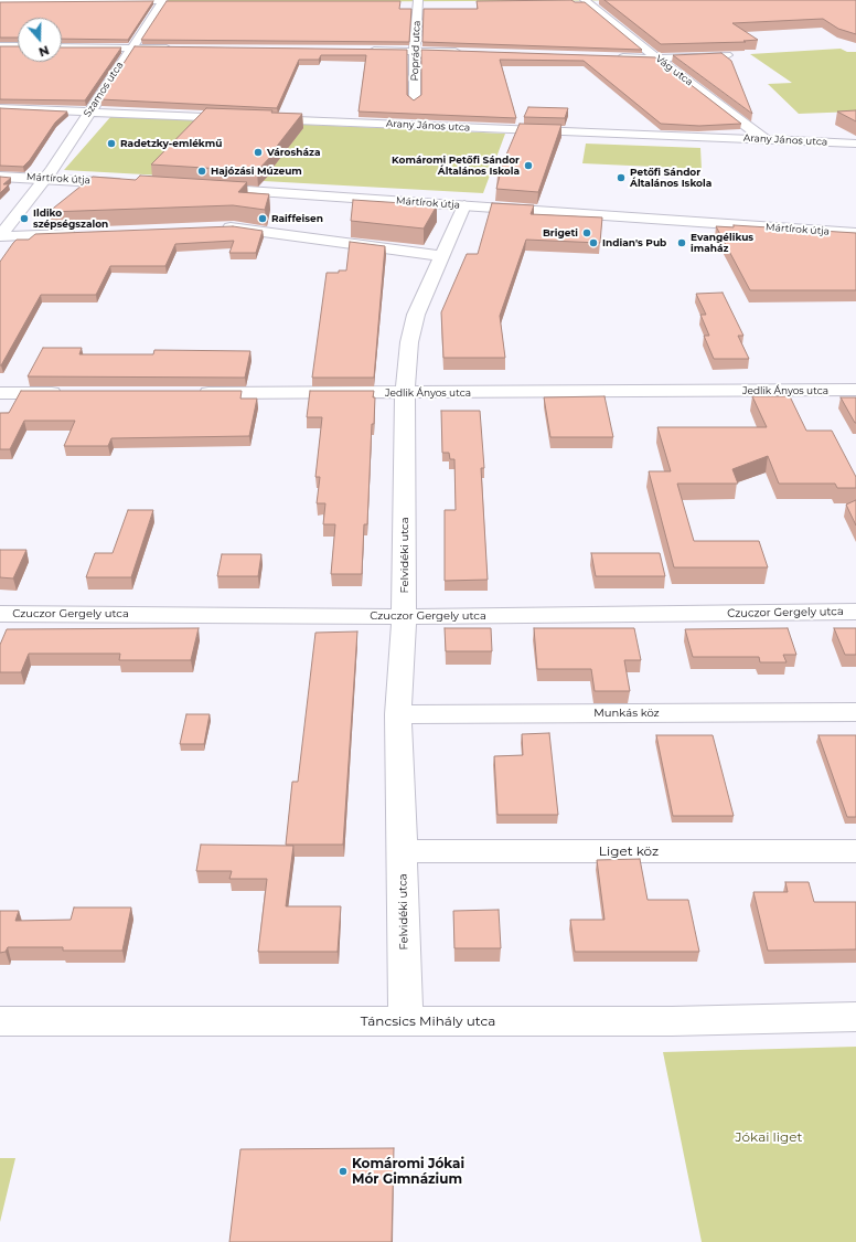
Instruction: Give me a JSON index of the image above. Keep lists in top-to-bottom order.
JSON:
{
  "streets": {
    "street": [
      "Poprád utca",
      "Vág utca",
      "Szamos utca",
      "Arany János utca",
      "Mártírok útja",
      "Jedlik Ányos utca",
      "Felvidéki utca",
      "Czuczor Gergely utca",
      "Munkás köz",
      "Liget köz",
      "Táncsics Mihály utca"
    ]
  },
  "crossings": [
    ["Vág utca", "Arany János utca"],
    ["Szamos utca", "Mártírok útja"],
    ["Mártírok útja", "Felvidéki utca"],
    ["Jedlik Ányos utca", "Felvidéki utca"],
    ["Felvidéki utca", "Czuczor Gergely utca"],
    ["Felvidéki utca", "Munkás köz"],
    ["Felvidéki utca", "Liget köz"],
    ["Felvidéki utca", "Táncsics Mihály utca"]
  ],
  "parks": ["Jókai liget"],
  "places": [
    "Radetzky-emlékmű",
    "Városháza",
    "Komáromi Petőfi Sándor Általános Iskola",
    "Hajózási Múzeum",
    "Petőfi Sándor Általános Iskola",
    "Ildiko szépségszalon",
    "Raiffeisen",
    "Brigeti",
    "Indian's Pub",
    "Evangélikus imaház",
    "Komáromi Jókai Mór Gimnázium"
  ],
  "north": "bottom"
}
